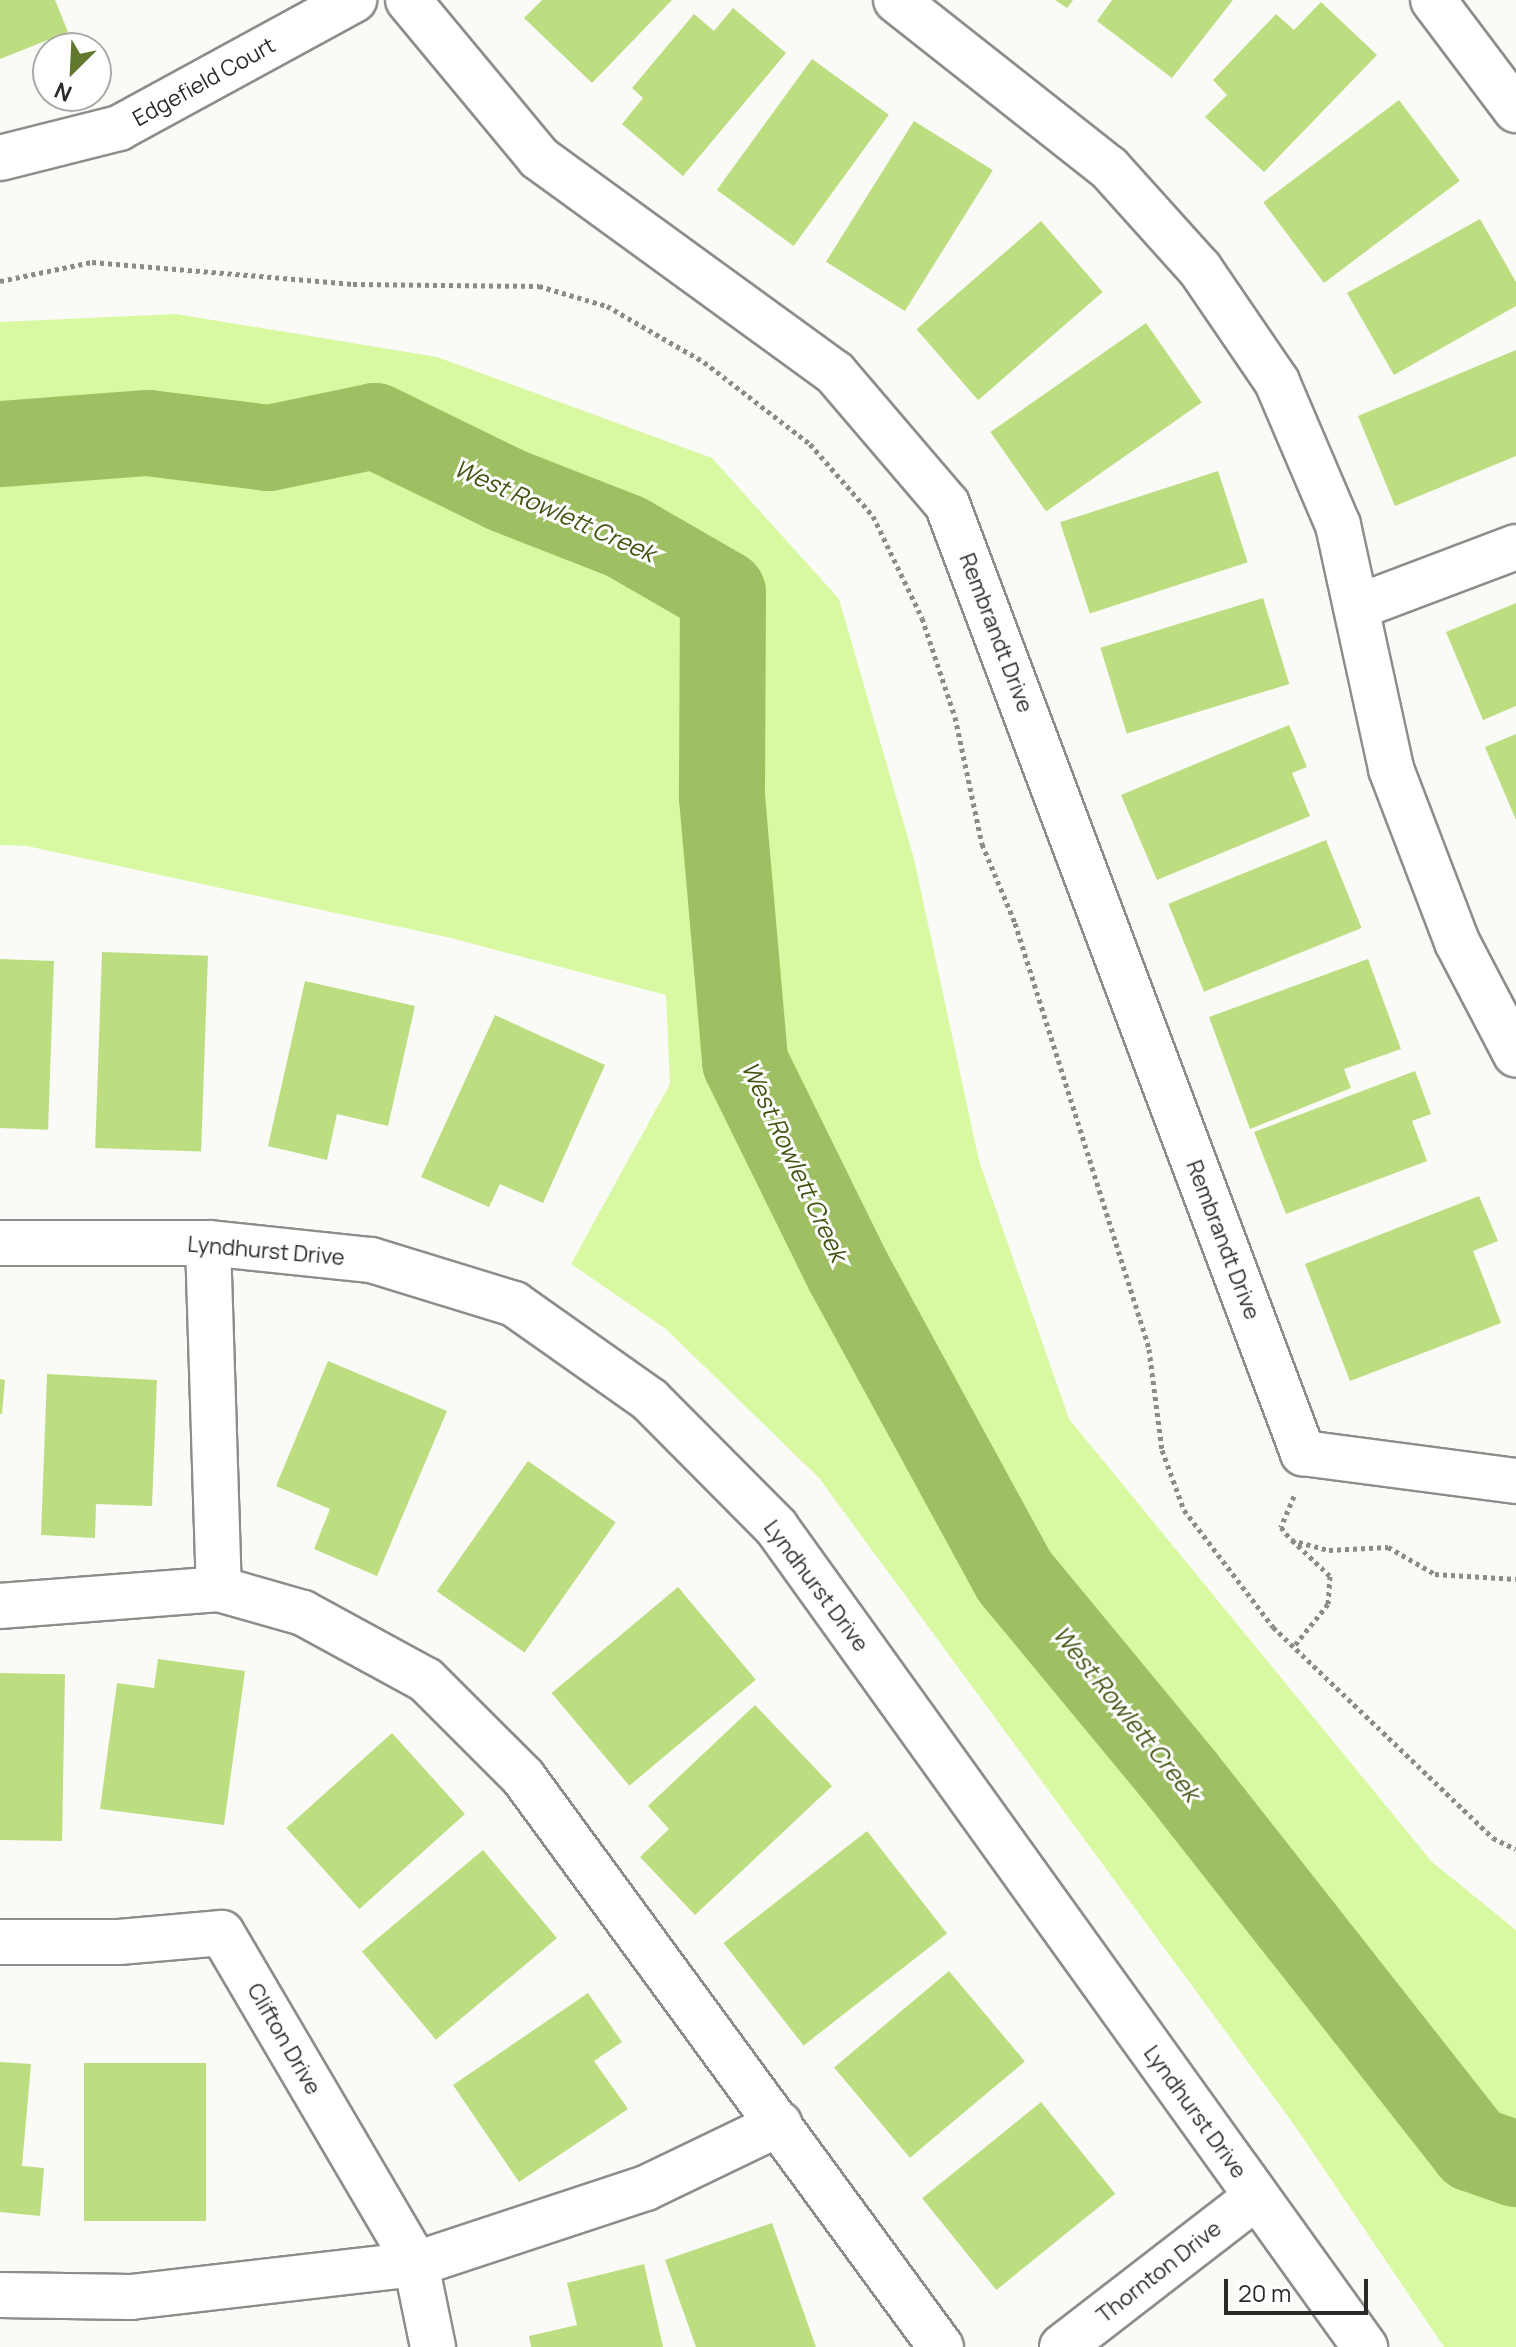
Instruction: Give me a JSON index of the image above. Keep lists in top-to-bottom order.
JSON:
{
  "streets": {
    "street": [
      "Edgefield Court",
      "Rembrandt Drive",
      "Lyndhurst Drive",
      "Clifton Drive",
      "Thornton Drive"
    ]
  },
  "crossings": [
    ["Lyndhurst Drive", "Thornton Drive"]
  ],
  "water": ["West Rowlett Creek"],
  "scale_bar": "20 m",
  "north": "bottom left"
}
